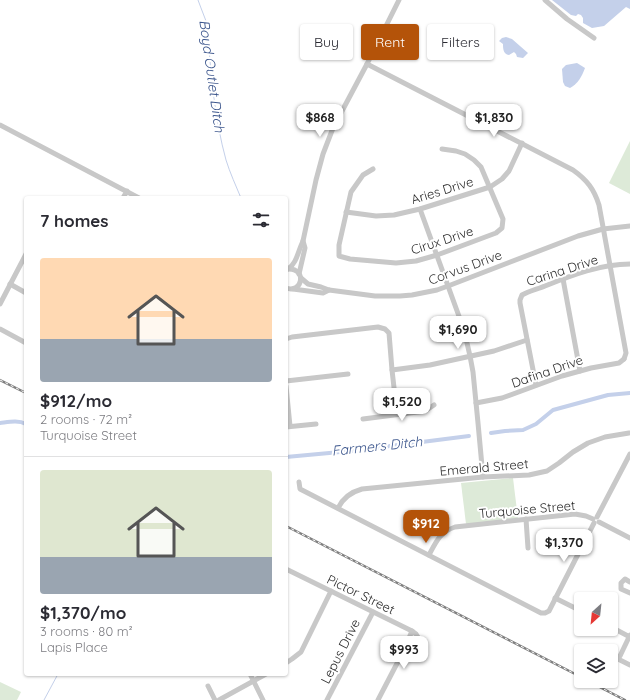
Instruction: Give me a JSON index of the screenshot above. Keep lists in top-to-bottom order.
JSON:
{
  "streets": {
    "street": [
      "Aries Drive",
      "Cirux Drive",
      "Corvus Drive",
      "Carina Drive",
      "Dafina Drive",
      "Emerald Street",
      "Turquoise Street",
      "Pictor Street",
      "Lepus Drive"
    ]
  },
  "crossings": [
    ["Aries Drive", "Cirux Drive"],
    ["Pictor Street", "Lepus Drive"]
  ],
  "water": ["Boyd Outlet Ditch", "Farmers Ditch"],
  "north": "bottom left",
  "page": {
    "chip": ["Buy", "Rent", "Filters"],
    "price": [
      "$868",
      "$1,830",
      "$1,690",
      "$1,520",
      "$912",
      "$1,370",
      "$993"
    ],
    "heading": "7 homes",
    "list": [
      {
        "name": "$912/mo",
        "note": "2 rooms · 72 m² · Turquoise Street"
      },
      {
        "name": "$1,370/mo",
        "note": "3 rooms · 80 m² · Lapis Place"
      }
    ]
  }
}
